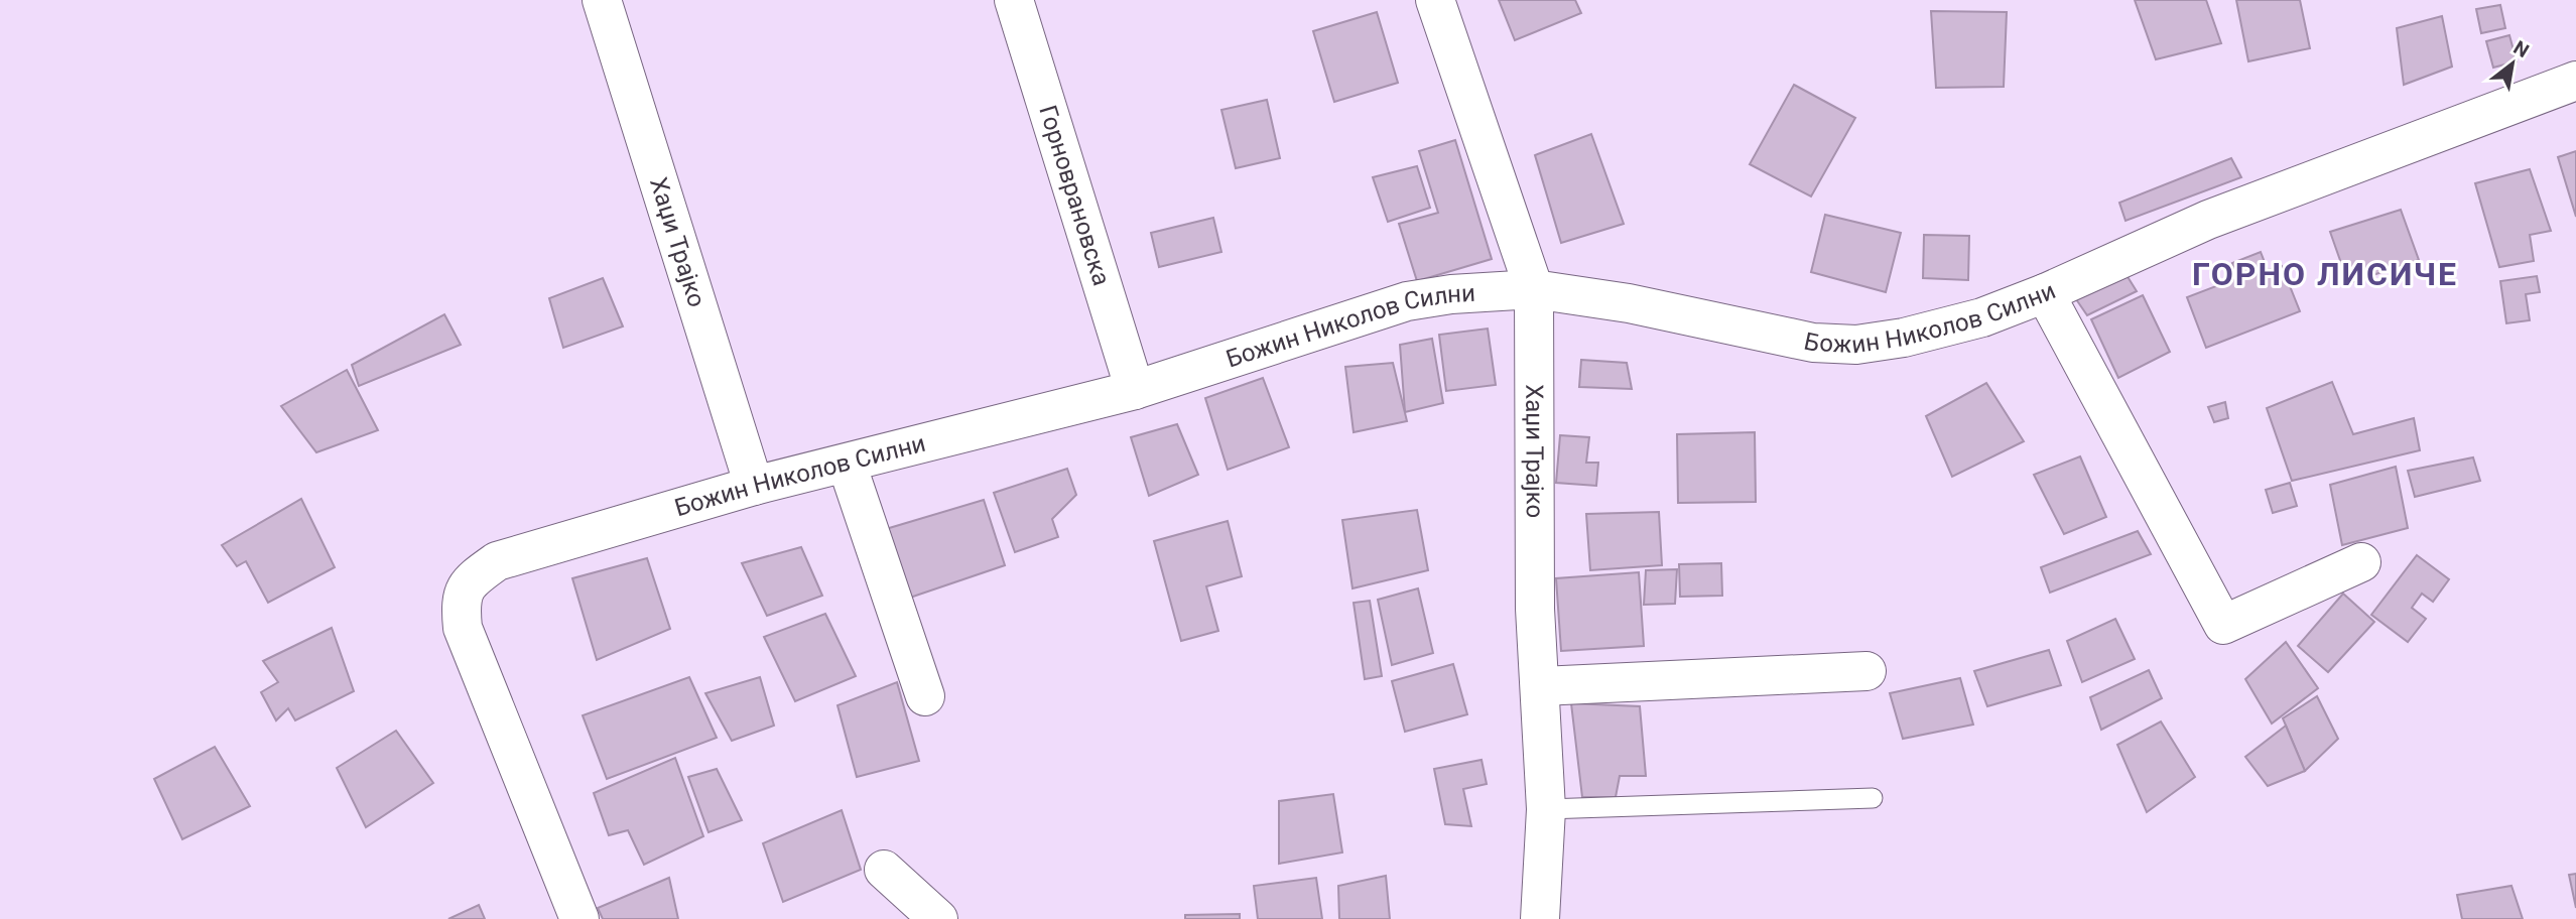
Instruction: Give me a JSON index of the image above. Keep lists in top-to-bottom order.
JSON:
{
  "streets": {
    "street": ["Горноврановска", "Хаџи Трајко", "Божин Николов Силни"]
  },
  "crossings": [
    ["Горноврановска", "Божин Николов Силни"],
    ["Хаџи Трајко", "Божин Николов Силни"]
  ],
  "districts": ["ГОРНО ЛИСИЧЕ"],
  "north": "top right"
}
